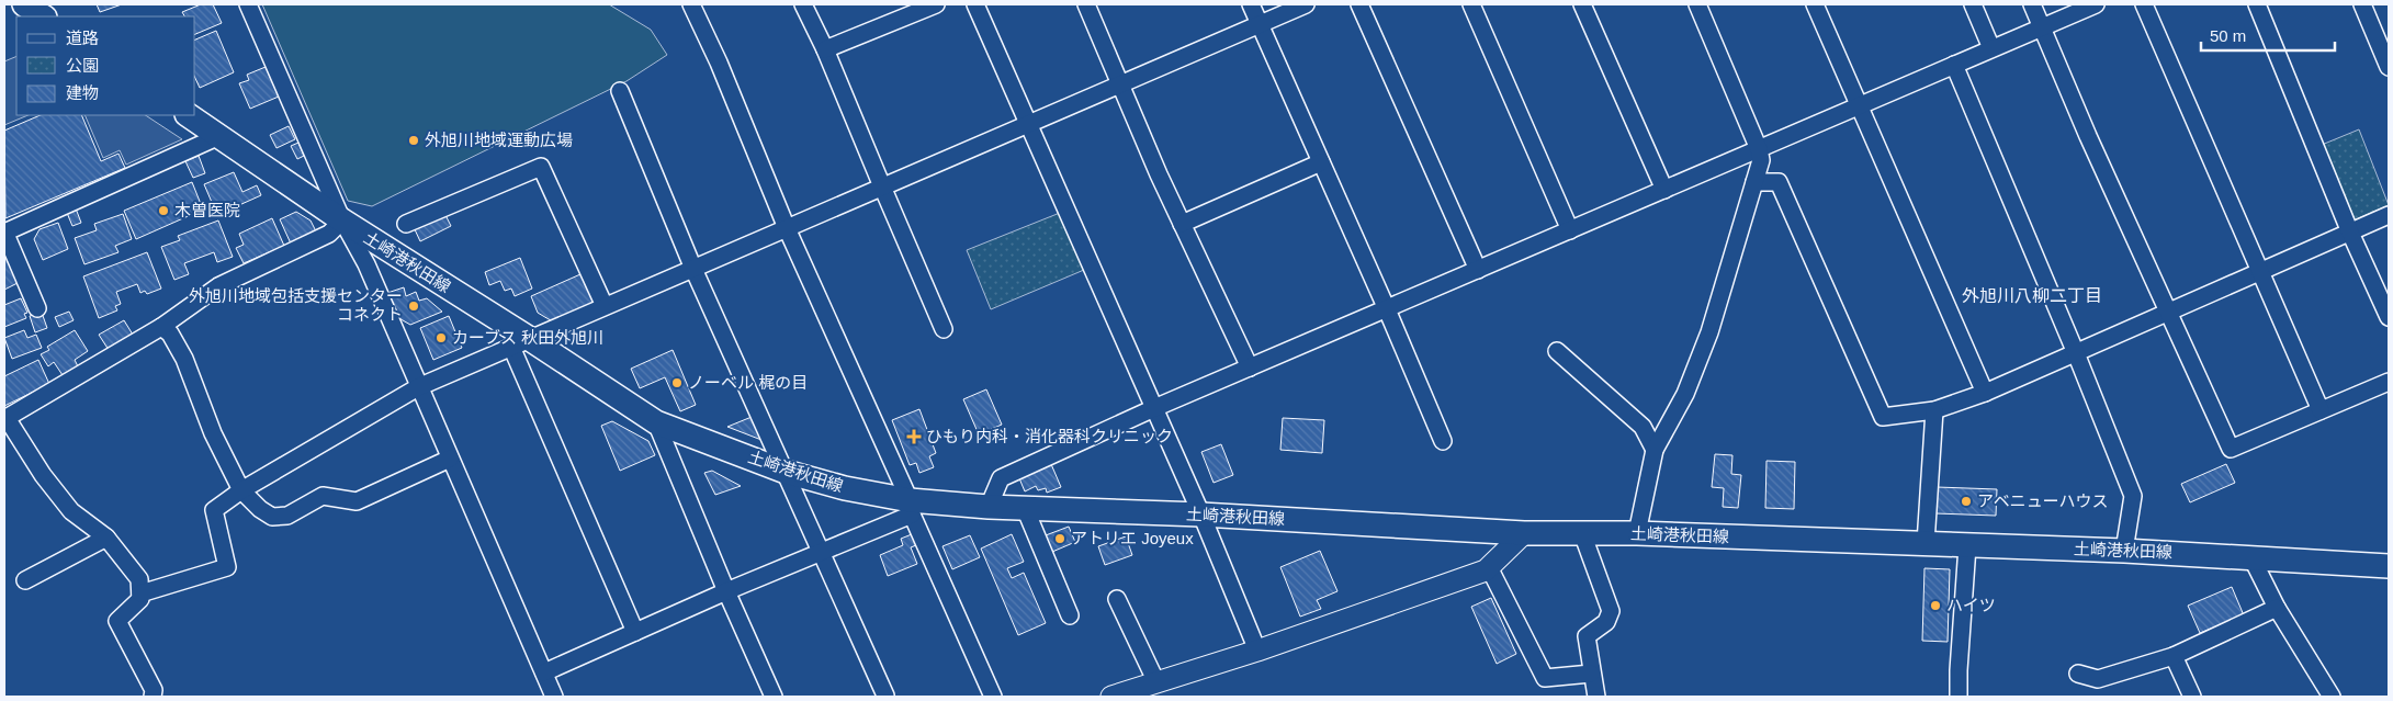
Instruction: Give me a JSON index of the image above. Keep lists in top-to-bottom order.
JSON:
{
  "streets": {
    "main road": ["土崎港秋田線"]
  },
  "districts": ["外旭川八柳二丁目"],
  "places": {
    "other": [
      "外旭川地域運動広場",
      "木曽医院",
      "外旭川地域包括支援センター コネクト",
      "カーブス 秋田外旭川",
      "ノーベル 梶の目",
      "アベニューハウス",
      "アトリエ Joyeux",
      "ハイツ"
    ],
    "health": ["ひもり内科・消化器科クリニック"]
  },
  "legend": ["道路", "公園", "建物"],
  "scale_bar": "50 m"
}
